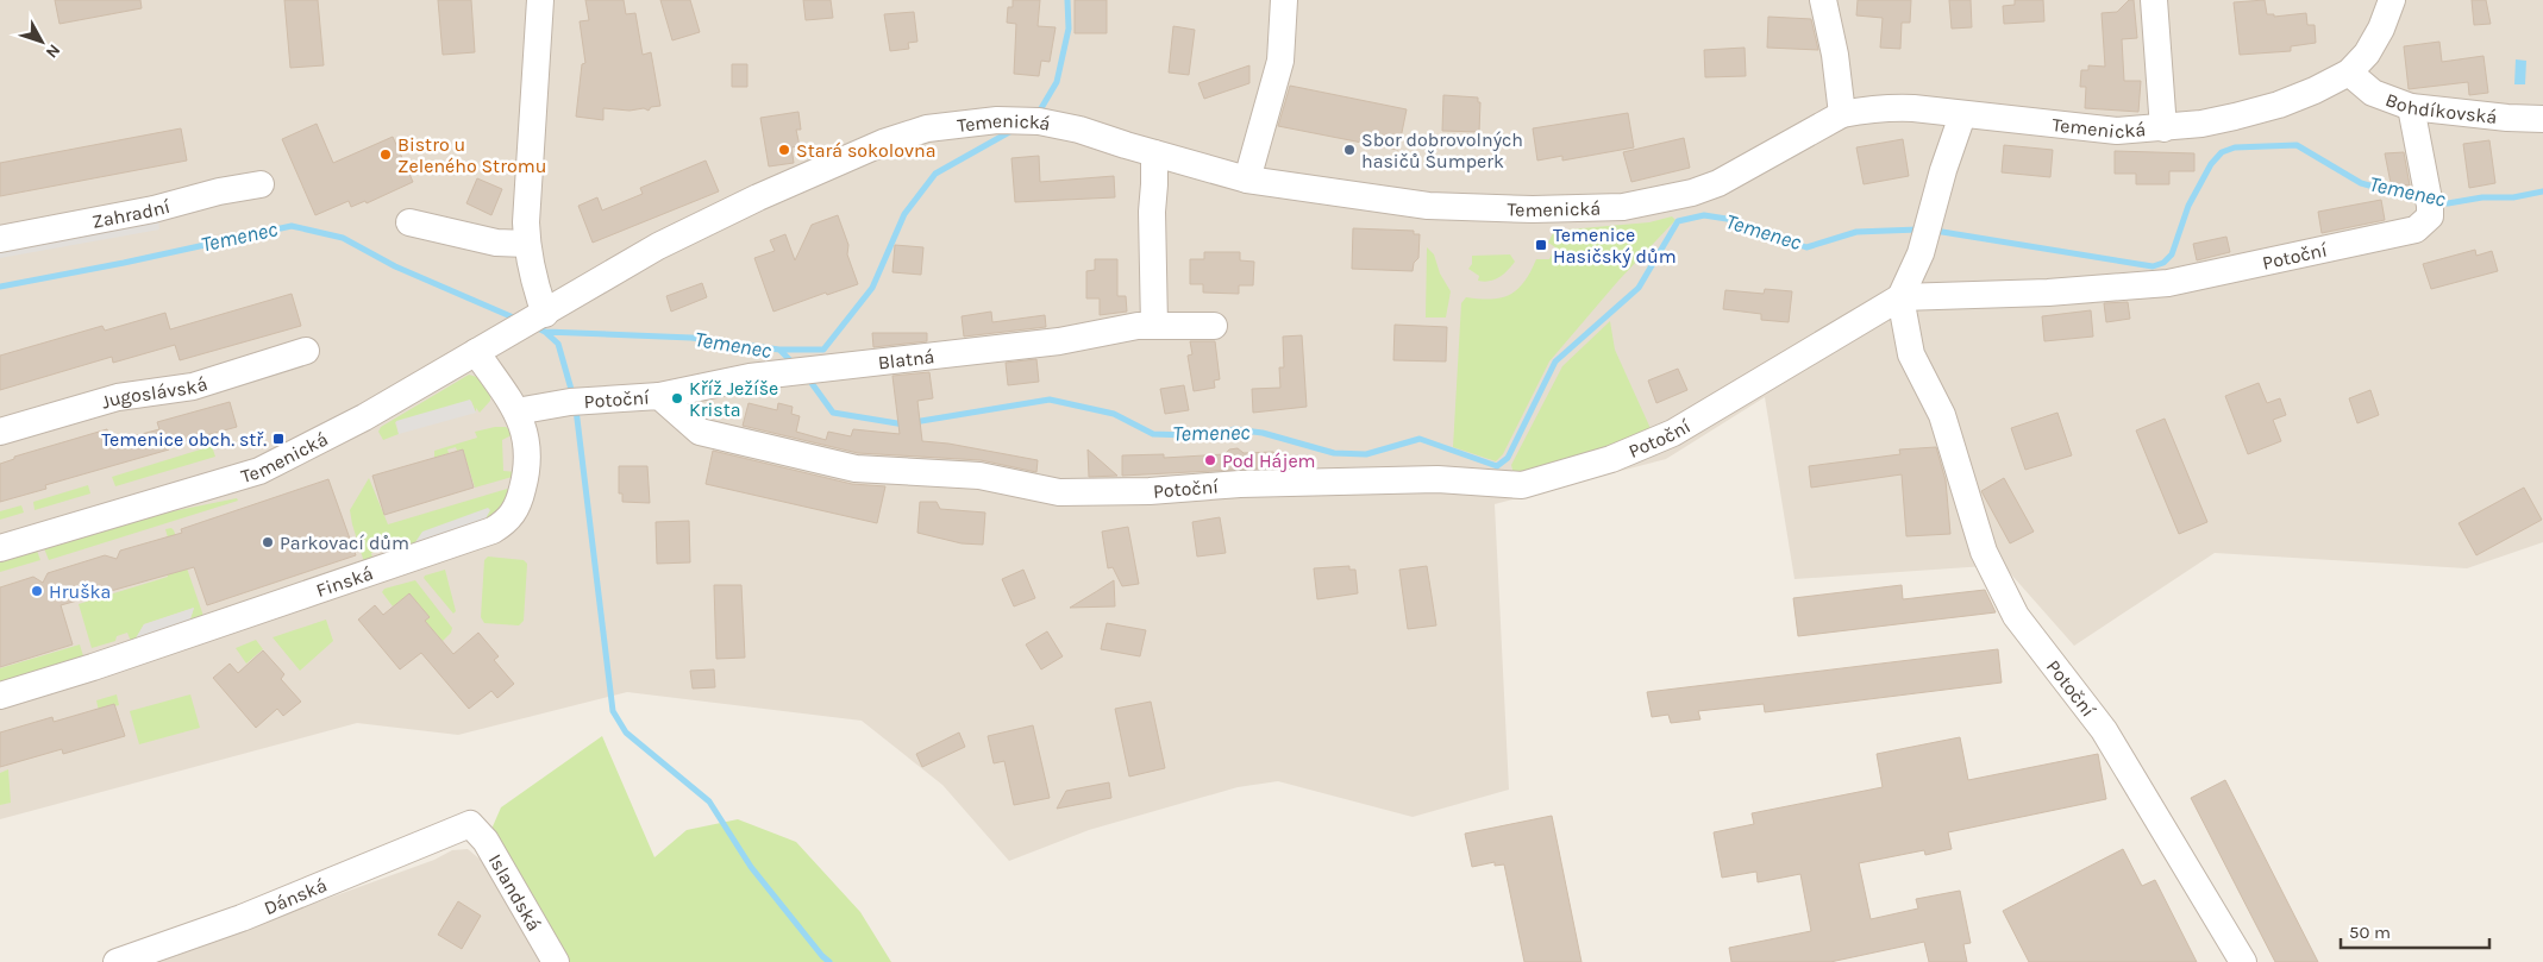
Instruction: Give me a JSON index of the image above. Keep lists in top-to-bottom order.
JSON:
{
  "streets": {
    "street": [
      "Bohdíkovská",
      "Temenická",
      "Zahradní",
      "Potoční",
      "Blatná",
      "Jugoslávská",
      "Finská",
      "Islandská",
      "Dánská"
    ]
  },
  "crossings": [
    ["Bohdíkovská", "Temenická"],
    ["Bohdíkovská", "Potoční"],
    ["Temenická", "Finská"],
    ["Potoční", "Blatná"],
    ["Potoční", "Finská"],
    ["Islandská", "Dánská"]
  ],
  "water": ["Temenec"],
  "places": {
    "other": [
      "Stará sokolovna",
      "Sbor dobrovolných hasičů Šumperk",
      "Bistro u Zeleného Stromu",
      "Kříž Ježíše Krista",
      "Pod Hájem",
      "Parkovací dům",
      "Hruška"
    ],
    "transit": ["Temenice Hasičský dům", "Temenice obch. stř."]
  },
  "scale_bar": "50 m",
  "north": "bottom right"
}
